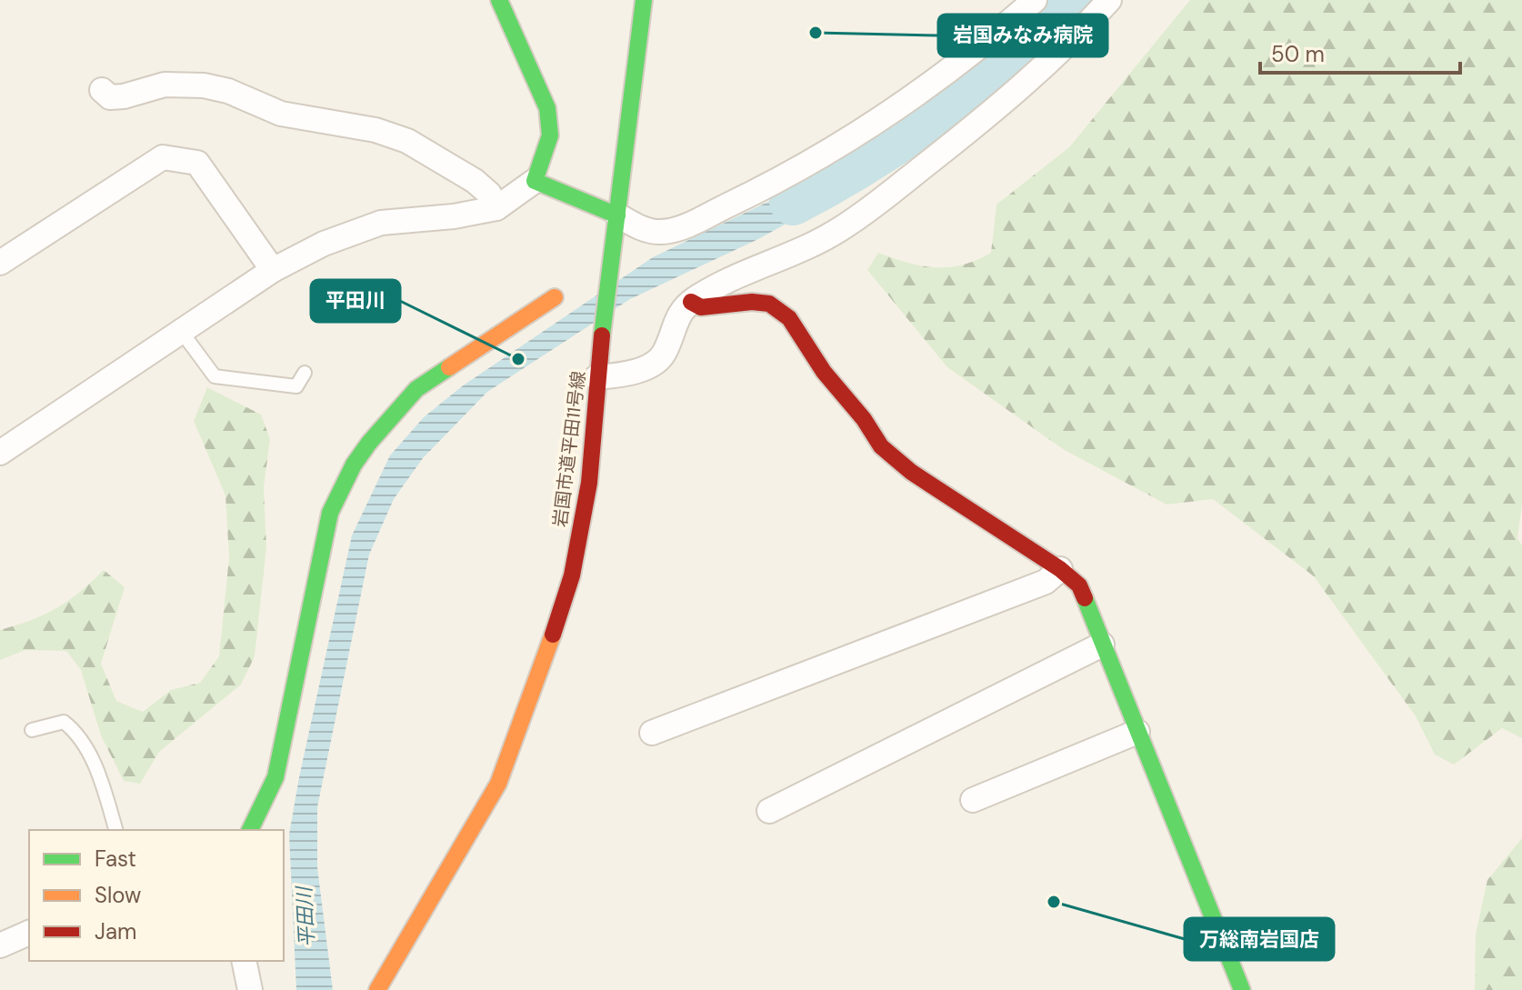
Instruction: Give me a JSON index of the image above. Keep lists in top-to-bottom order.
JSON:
{
  "streets": {
    "street": ["岩国市道平田11号線"]
  },
  "water": ["平田川"],
  "places": ["岩国みなみ病院", "平田川", "万総南岩国店"],
  "legend": ["Fast", "Slow", "Jam"],
  "scale_bar": "50 m"
}
